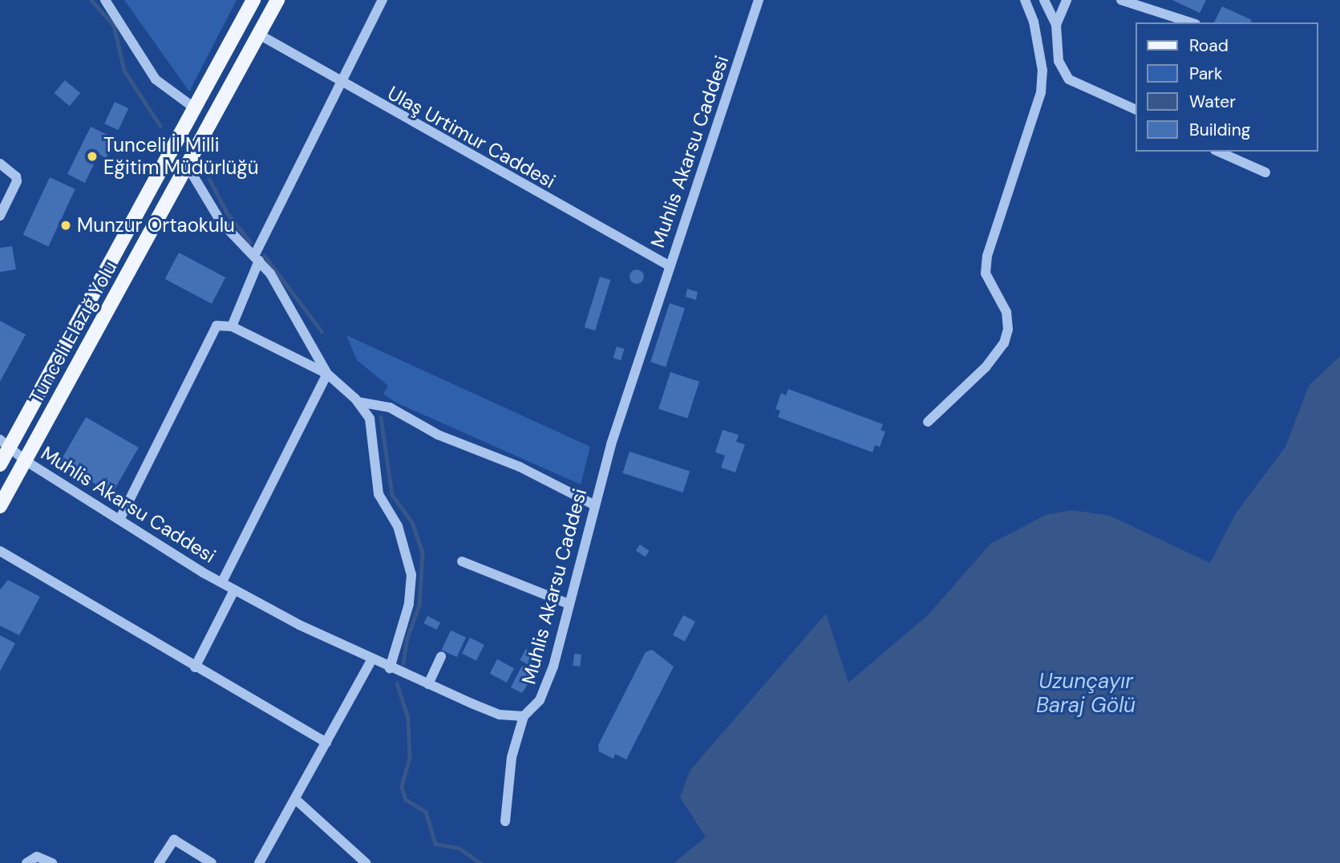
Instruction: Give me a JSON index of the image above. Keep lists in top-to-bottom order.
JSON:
{
  "streets": {
    "main road": ["Tunceli Elazığ Yolu"],
    "street": ["Ulaş Urtimur Caddesi", "Muhlis Akarsu Caddesi"]
  },
  "crossings": [
    ["Ulaş Urtimur Caddesi", "Muhlis Akarsu Caddesi"],
    ["Ulaş Urtimur Caddesi", "Tunceli Elazığ Yolu"],
    ["Muhlis Akarsu Caddesi", "Tunceli Elazığ Yolu"]
  ],
  "water": ["Uzunçayır Baraj Gölü"],
  "places": ["Tunceli İl Milli Eğitim Müdürlüğü", "Munzur Ortaokulu"],
  "legend": [
    "Road",
    "Park",
    "Water",
    "Building"
  ]
}
